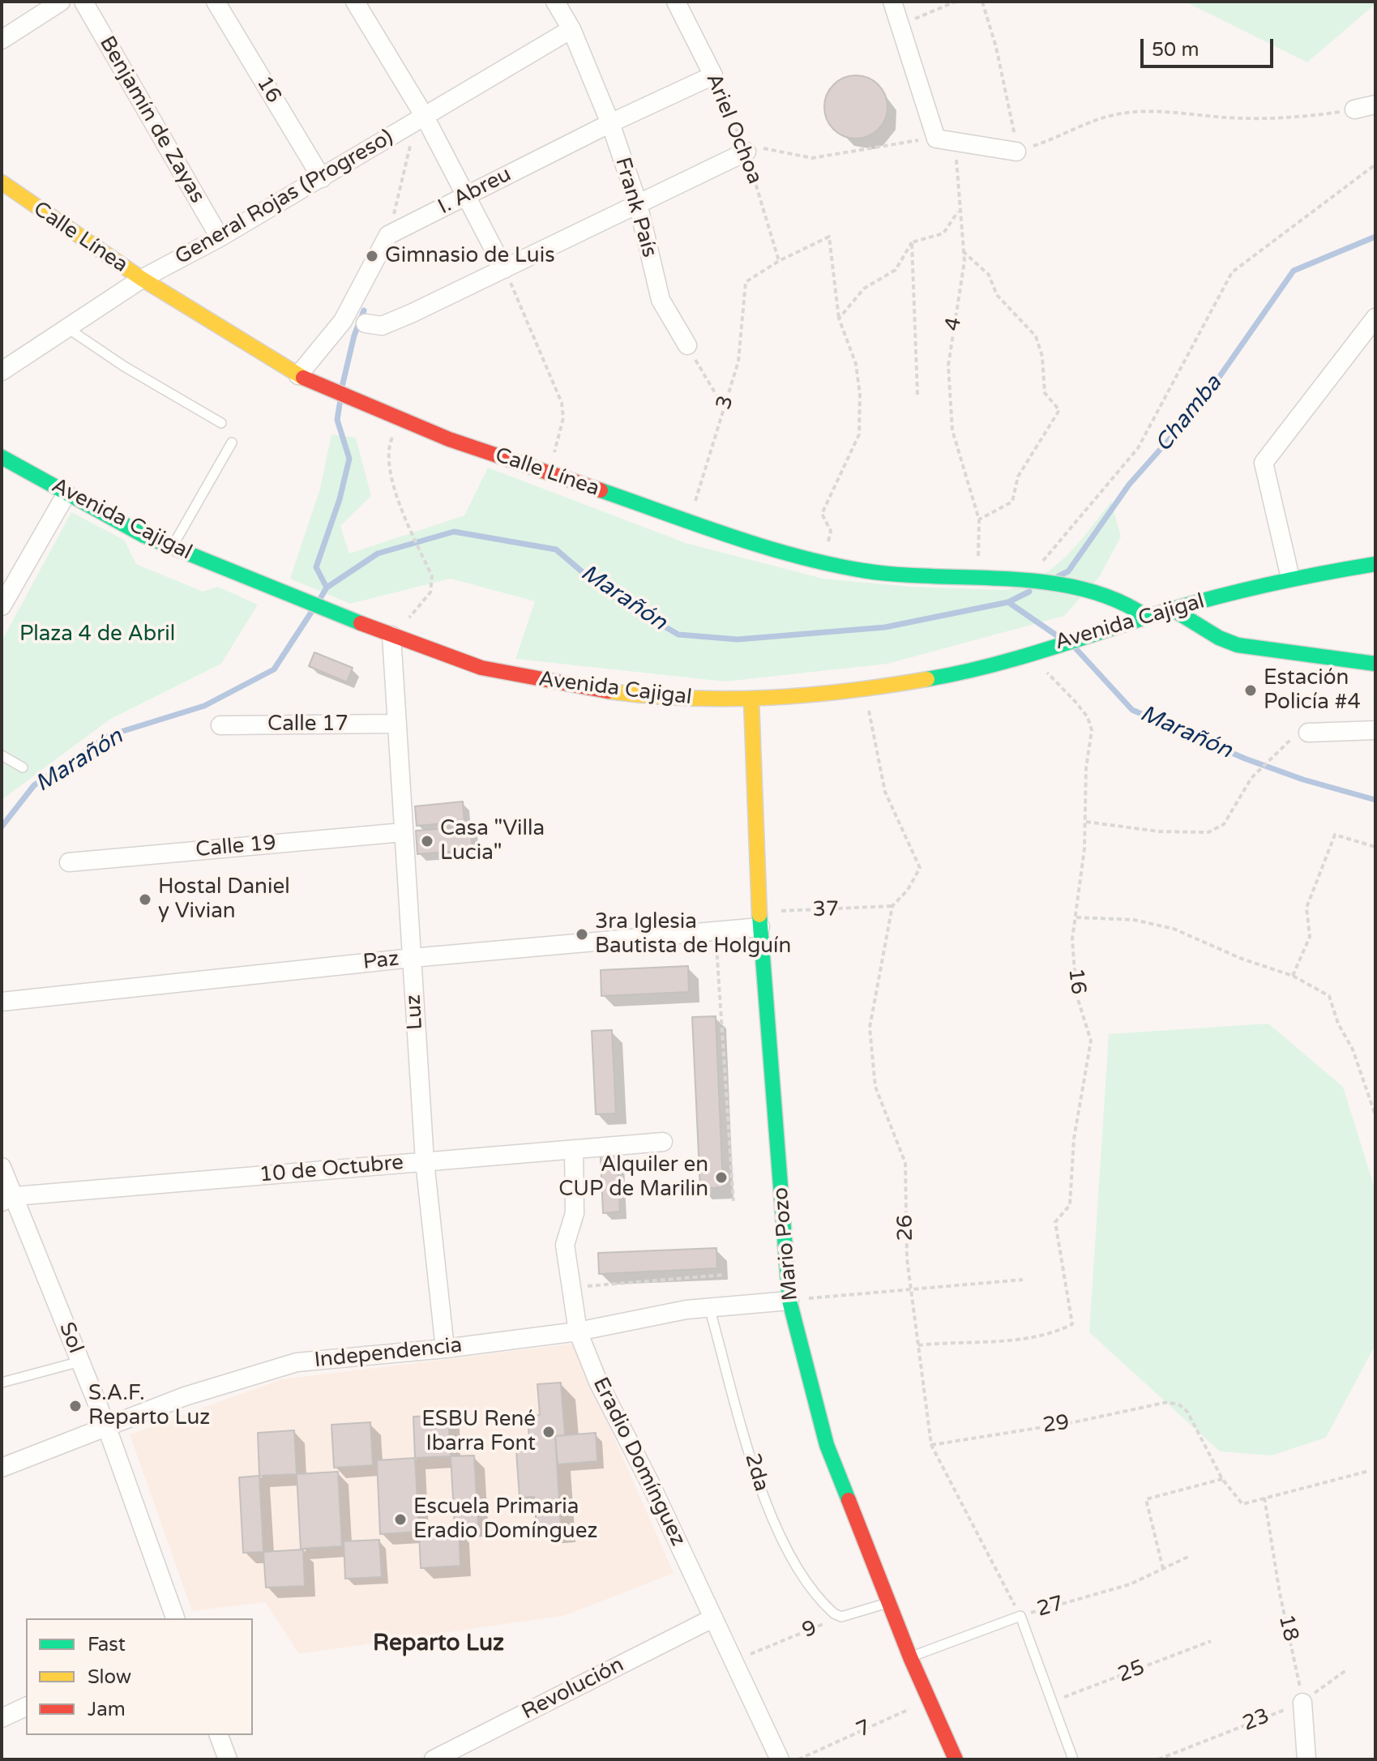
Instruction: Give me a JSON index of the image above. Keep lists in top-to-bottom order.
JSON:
{
  "streets": {
    "street": [
      "16",
      "Benjamín de Zayas",
      "Ariel Ochoa",
      "I. Abreu",
      "General Rojas (Progreso)",
      "Frank País",
      "Calle Línea",
      "Avenida Cajigal",
      "Calle 17",
      "Calle 19",
      "Paz",
      "Luz",
      "10 de Octubre",
      "Mario Pozo",
      "Sol",
      "Independencia",
      "Eradio Domínguez",
      "Revolución"
    ],
    "lane": ["2da", "27", "9"],
    "path": [
      "4",
      "3",
      "37",
      "26",
      "29",
      "18",
      "25",
      "23",
      "7"
    ]
  },
  "crossings": [
    ["16", "General Rojas (Progreso)"],
    ["16", "Avenida Cajigal"],
    ["16", "26"],
    ["Benjamín de Zayas", "General Rojas (Progreso)"],
    ["Ariel Ochoa", "I. Abreu"],
    ["Ariel Ochoa", "3"],
    ["I. Abreu", "Frank País"],
    ["General Rojas (Progreso)", "Frank País"],
    ["General Rojas (Progreso)", "Calle Línea"],
    ["Calle Línea", "3"],
    ["Calle Línea", "Avenida Cajigal"],
    ["Avenida Cajigal", "Luz"],
    ["Avenida Cajigal", "26"],
    ["Avenida Cajigal", "Mario Pozo"],
    ["Calle 17", "Luz"],
    ["Calle 19", "Luz"],
    ["37", "Paz"],
    ["37", "26"],
    ["37", "Mario Pozo"],
    ["Paz", "Luz"],
    ["Paz", "Mario Pozo"],
    ["Luz", "10 de Octubre"],
    ["Luz", "Independencia"],
    ["10 de Octubre", "Sol"],
    ["10 de Octubre", "Eradio Domínguez"],
    ["26", "29"],
    ["26", "27"],
    ["Mario Pozo", "Independencia"],
    ["Mario Pozo", "27"],
    ["Mario Pozo", "9"],
    ["Mario Pozo", "7"],
    ["Sol", "Independencia"],
    ["Independencia", "Eradio Domínguez"],
    ["Independencia", "2da"],
    ["Eradio Domínguez", "9"],
    ["Eradio Domínguez", "Revolución"],
    ["2da", "9"],
    ["18", "23"]
  ],
  "districts": ["Reparto Luz"],
  "water": ["Chamba", "Marañón"],
  "parks": ["Plaza 4 de Abril"],
  "places": [
    "Gimnasio de Luis",
    "Estación Policía #4",
    "Casa \"Villa Lucia\"",
    "Hostal Daniel y Vivian",
    "3ra Iglesia Bautista de Holguín",
    "Alquiler en CUP de Marilin",
    "S.A.F. Reparto Luz",
    "ESBU René Ibarra Font",
    "Escuela Primaria Eradio Domínguez"
  ],
  "legend": ["Fast", "Slow", "Jam"],
  "scale_bar": "50 m"
}
